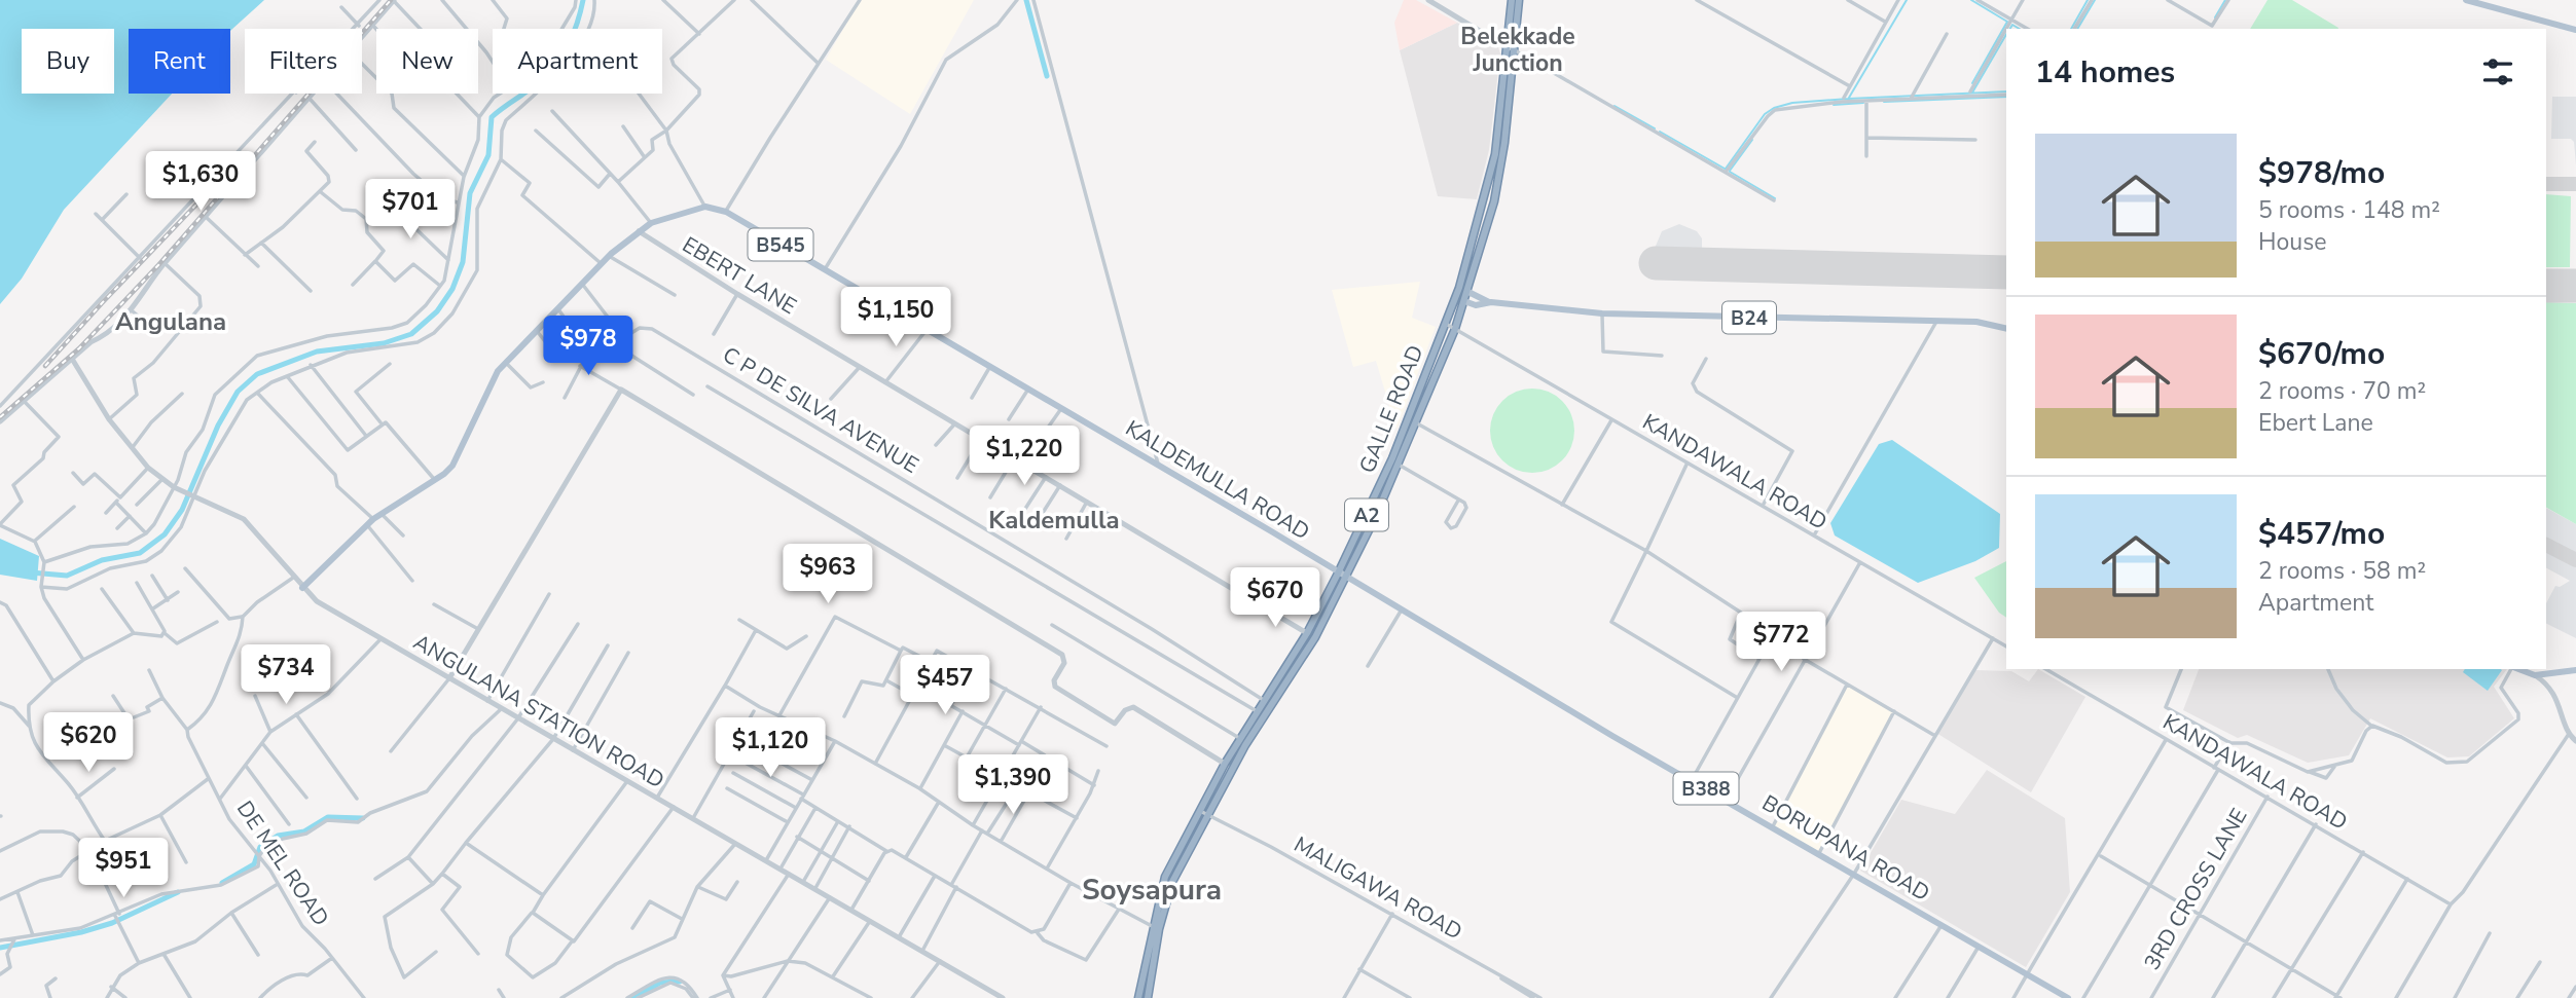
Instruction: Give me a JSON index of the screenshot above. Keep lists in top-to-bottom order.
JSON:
{
  "streets": {
    "highway": ["GALLE ROAD", "A2"],
    "main road": [
      "B545",
      "B24",
      "KALDEMULLA ROAD",
      "B388",
      "BORUPANA ROAD"
    ],
    "street": [
      "EBERT LANE",
      "C P DE SILVA AVENUE",
      "KANDAWALA ROAD",
      "ANGULANA STATION ROAD",
      "DE MEL ROAD",
      "MALIGAWA ROAD",
      "3RD CROSS LANE"
    ]
  },
  "crossings": [
    ["EBERT LANE", "GALLE ROAD"],
    ["B24", "GALLE ROAD"],
    ["GALLE ROAD", "C P DE SILVA AVENUE"],
    ["GALLE ROAD", "KANDAWALA ROAD"],
    ["GALLE ROAD", "KALDEMULLA ROAD"],
    ["GALLE ROAD", "BORUPANA ROAD"],
    ["GALLE ROAD", "MALIGAWA ROAD"],
    ["KANDAWALA ROAD", "3RD CROSS LANE"],
    ["KALDEMULLA ROAD", "BORUPANA ROAD"]
  ],
  "districts": [
    "Belekkade Junction",
    "Angulana",
    "Kaldemulla",
    "Soysapura"
  ],
  "page": {
    "chip": [
      "Buy",
      "Rent",
      "Filters",
      "New",
      "Apartment"
    ],
    "heading": "14 homes",
    "list": [
      {
        "name": "$978/mo",
        "note": "5 rooms · 148 m² · House"
      },
      {
        "name": "$670/mo",
        "note": "2 rooms · 70 m² · Ebert Lane"
      },
      {
        "name": "$457/mo",
        "note": "2 rooms · 58 m² · Apartment"
      }
    ],
    "price": [
      "$1,630",
      "$701",
      "$1,150",
      "$978",
      "$1,220",
      "$963",
      "$670",
      "$772",
      "$734",
      "$457",
      "$620",
      "$1,120",
      "$1,390",
      "$951"
    ]
  }
}
